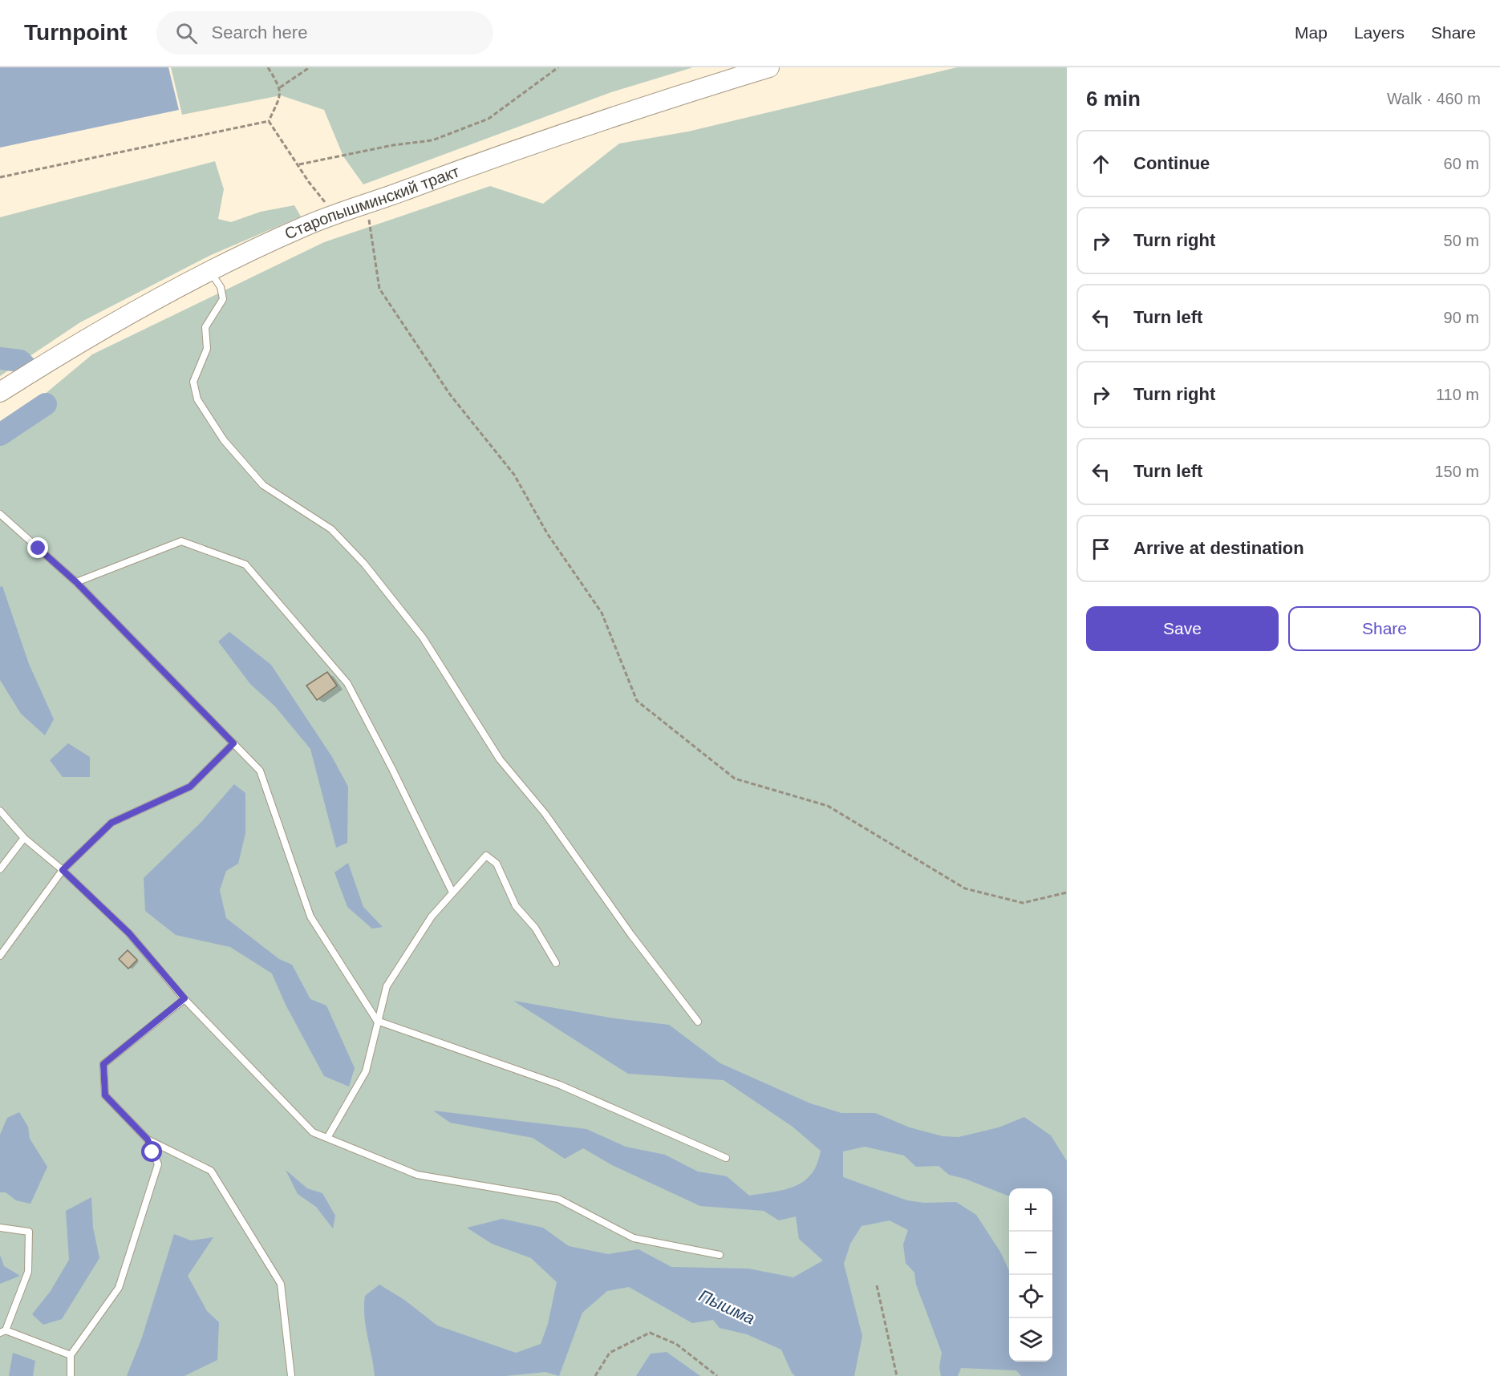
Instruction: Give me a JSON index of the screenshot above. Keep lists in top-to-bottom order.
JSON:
{
  "streets": {
    "street": ["Старопышминский тракт"]
  },
  "water": ["Пышма"],
  "page": {
    "header": "Turnpoint",
    "search": "Search here",
    "nav": ["Map", "Layers", "Share"],
    "heading": ["6 min", "Walk · 460 m"],
    "list": [
      ["Continue", "60 m"],
      ["Turn right", "50 m"],
      ["Turn left", "90 m"],
      ["Turn right", "110 m"],
      ["Turn left", "150 m"],
      "Arrive at destination"
    ],
    "buttons": ["Save", "Share"],
    "map_buttons": ["+", "−"]
  }
}
